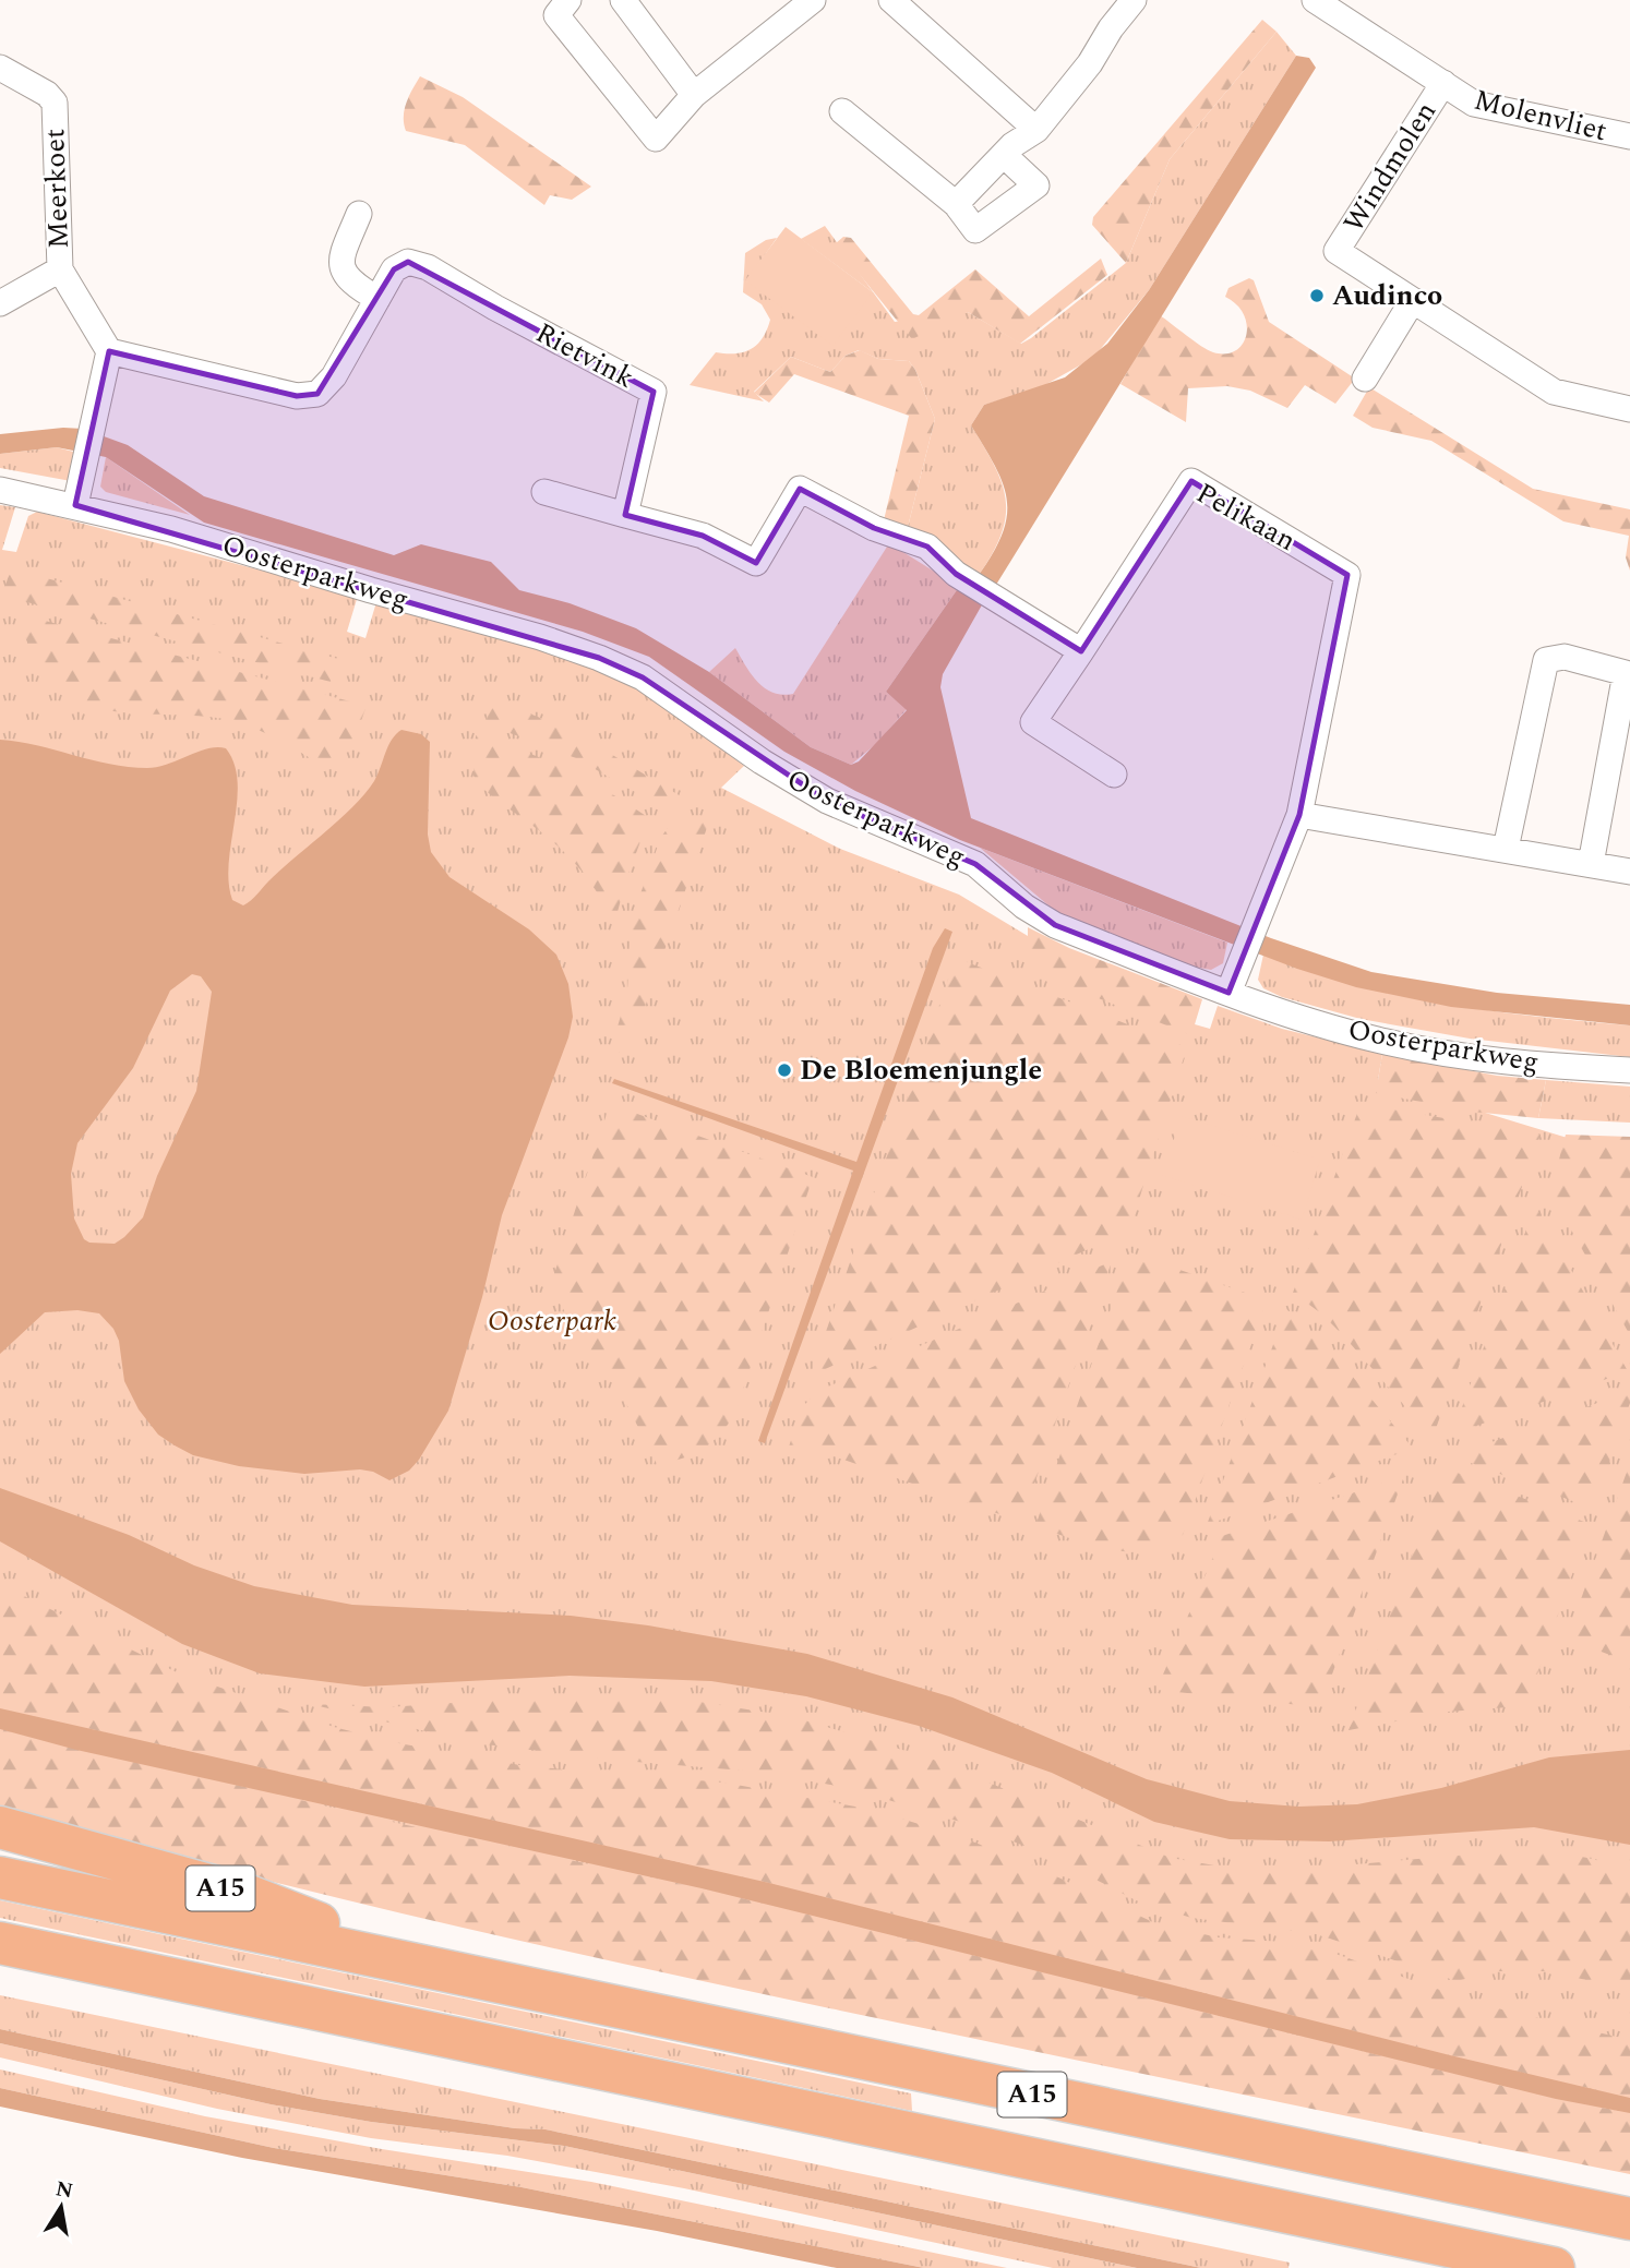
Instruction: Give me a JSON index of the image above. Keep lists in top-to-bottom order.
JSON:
{
  "streets": {
    "highway": ["A15"],
    "street": [
      "Molenvliet",
      "Windmolen",
      "Meerkoet",
      "Rietvink",
      "Pelikaan",
      "Oosterparkweg"
    ]
  },
  "crossings": [
    ["Molenvliet", "Windmolen"],
    ["Meerkoet", "Rietvink"],
    ["Pelikaan", "Oosterparkweg"]
  ],
  "parks": ["Oosterpark"],
  "places": ["Audinco", "De Bloemenjungle"],
  "north": "top"
}
